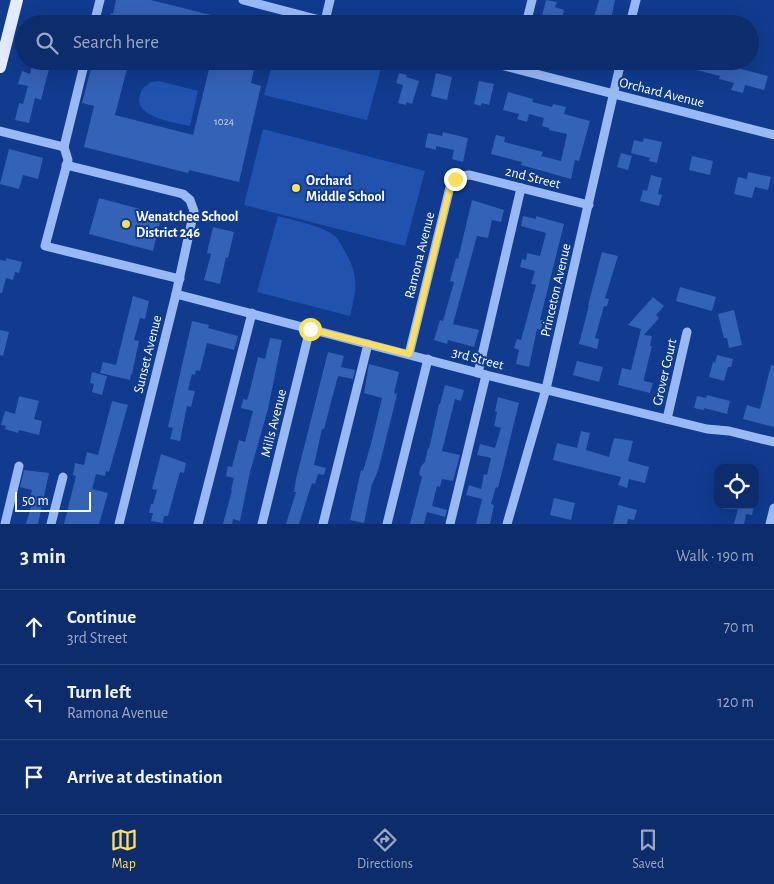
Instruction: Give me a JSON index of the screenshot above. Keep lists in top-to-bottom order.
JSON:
{
  "streets": {
    "street": [
      "Orchard Avenue",
      "2nd Street",
      "Ramona Avenue",
      "Princeton Avenue",
      "Sunset Avenue",
      "3rd Street",
      "Grover Court",
      "Mills Avenue"
    ]
  },
  "crossings": [
    ["Orchard Avenue", "Princeton Avenue"],
    ["2nd Street", "Ramona Avenue"],
    ["2nd Street", "Princeton Avenue"],
    ["Ramona Avenue", "3rd Street"],
    ["Princeton Avenue", "3rd Street"],
    ["Sunset Avenue", "3rd Street"],
    ["3rd Street", "Grover Court"],
    ["3rd Street", "Mills Avenue"]
  ],
  "places": ["Orchard Middle School", "Wenatchee School District 246"],
  "house_numbers": ["1024"],
  "scale_bar": "50 m",
  "page": {
    "search": "Search here",
    "scale": "50 m",
    "heading": ["3 min", "Walk · 190 m"],
    "list": [
      ["Continue", "3rd Street", "70 m"],
      ["Turn left", "Ramona Avenue", "120 m"],
      "Arrive at destination"
    ],
    "nav": ["Map", "Directions", "Saved"]
  }
}
